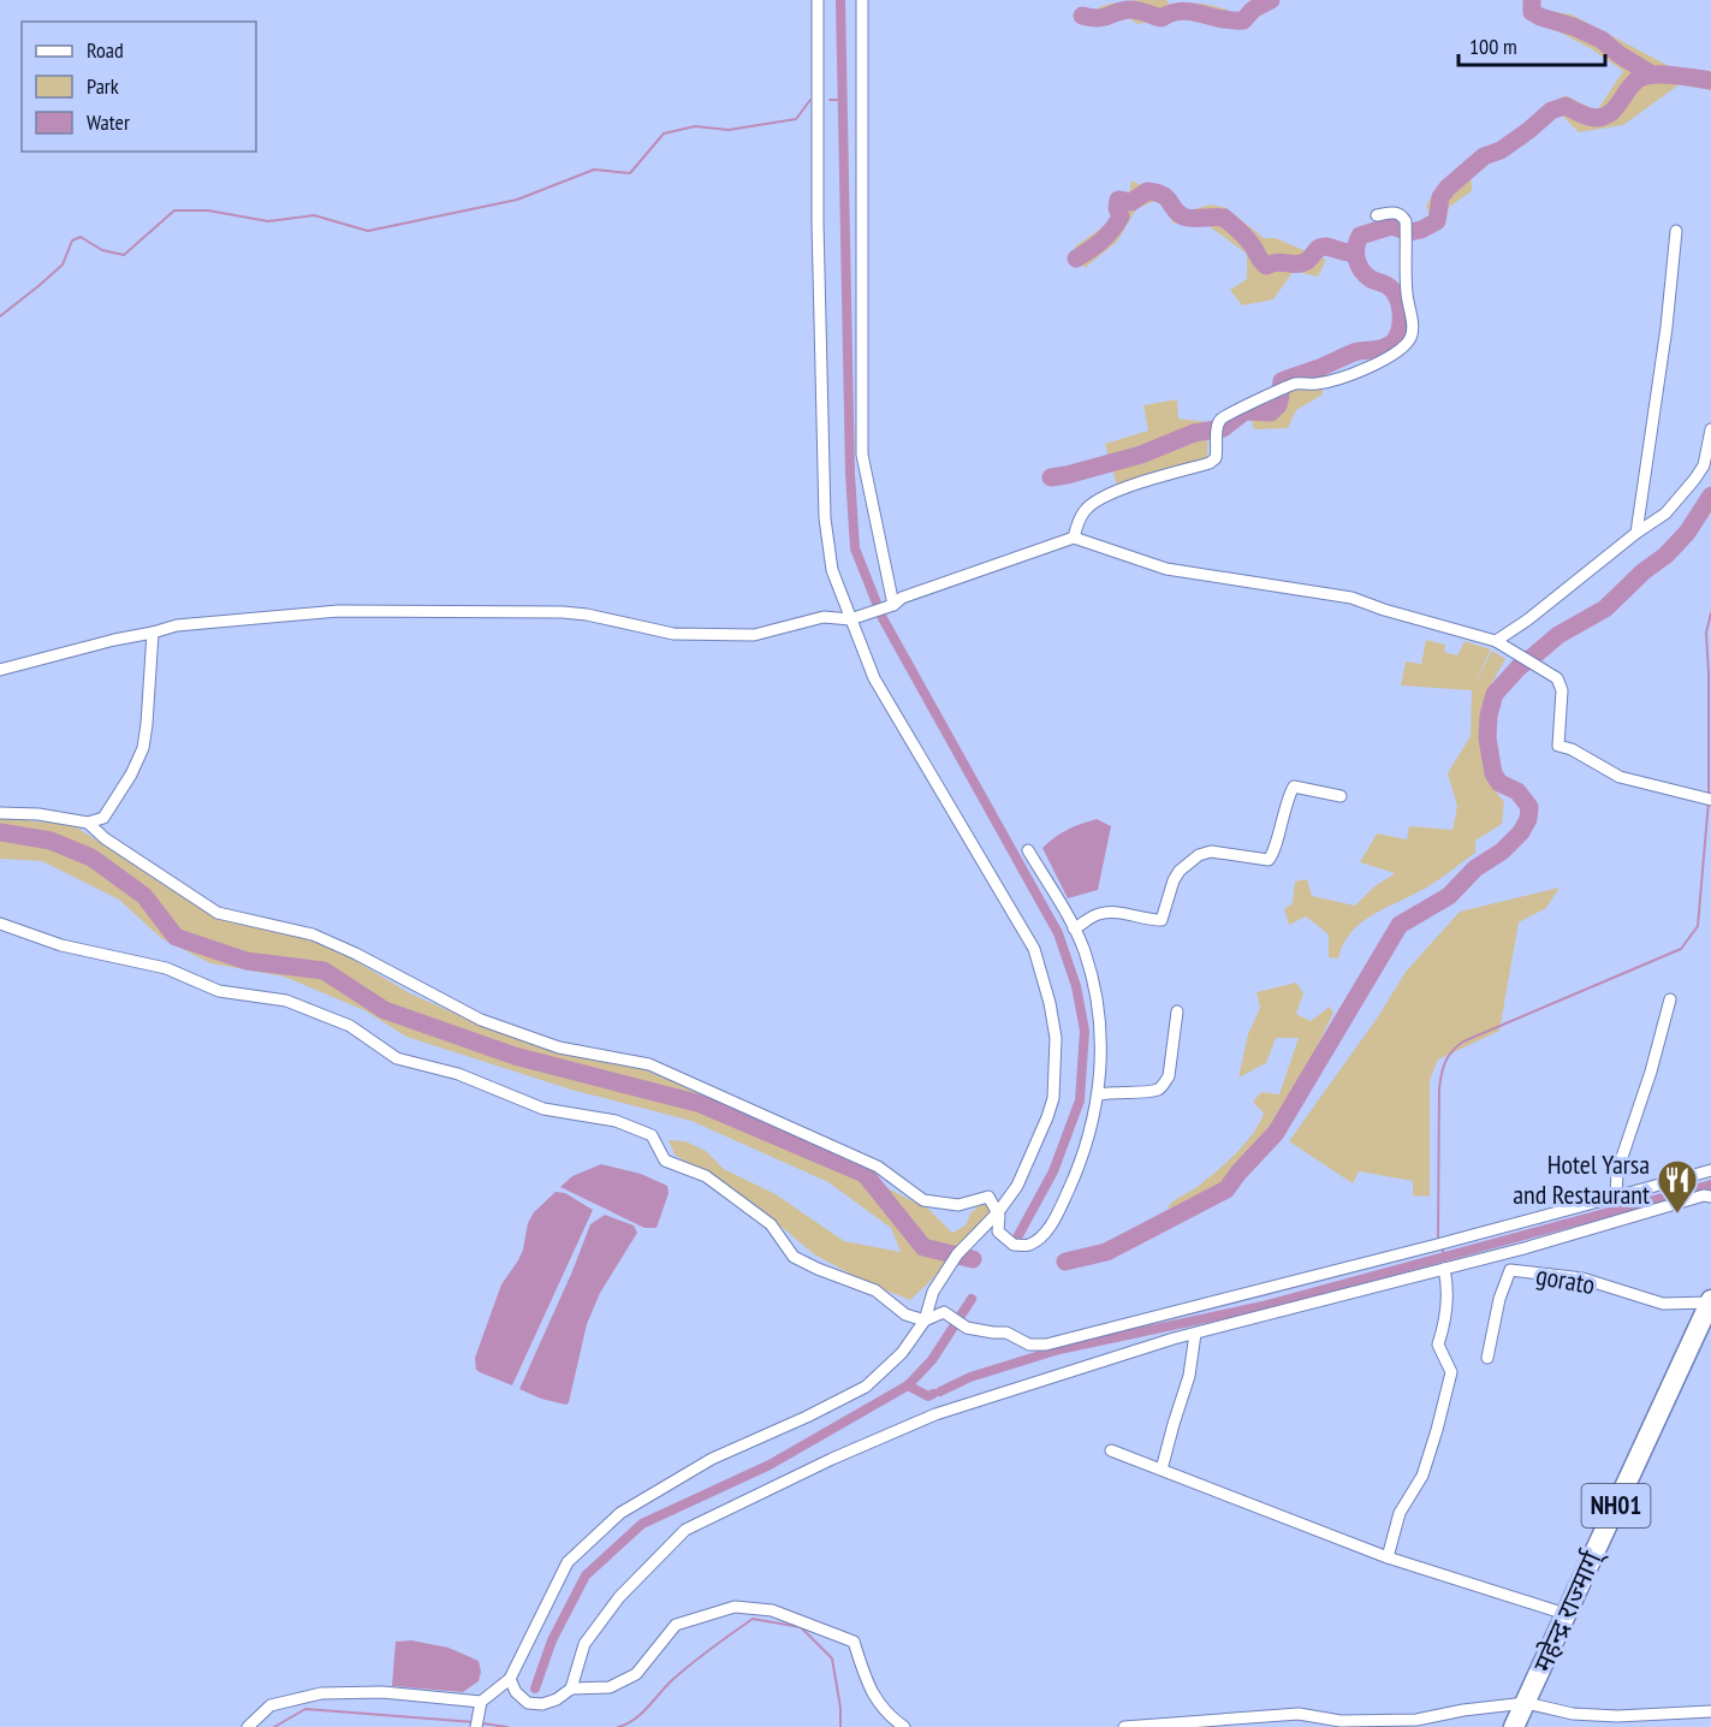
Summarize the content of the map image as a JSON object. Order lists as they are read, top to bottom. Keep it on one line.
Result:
{"streets":{"highway":["NH01","महेन्द्र राज्मार्ग्"],"street":["gorato"]},"crossings":[["gorato","महेन्द्र राज्मार्ग्"]],"places":{"restaurant":["Hotel Yarsa and Restaurant"]},"legend":["Road","Park","Water"],"scale_bar":"100 m"}
